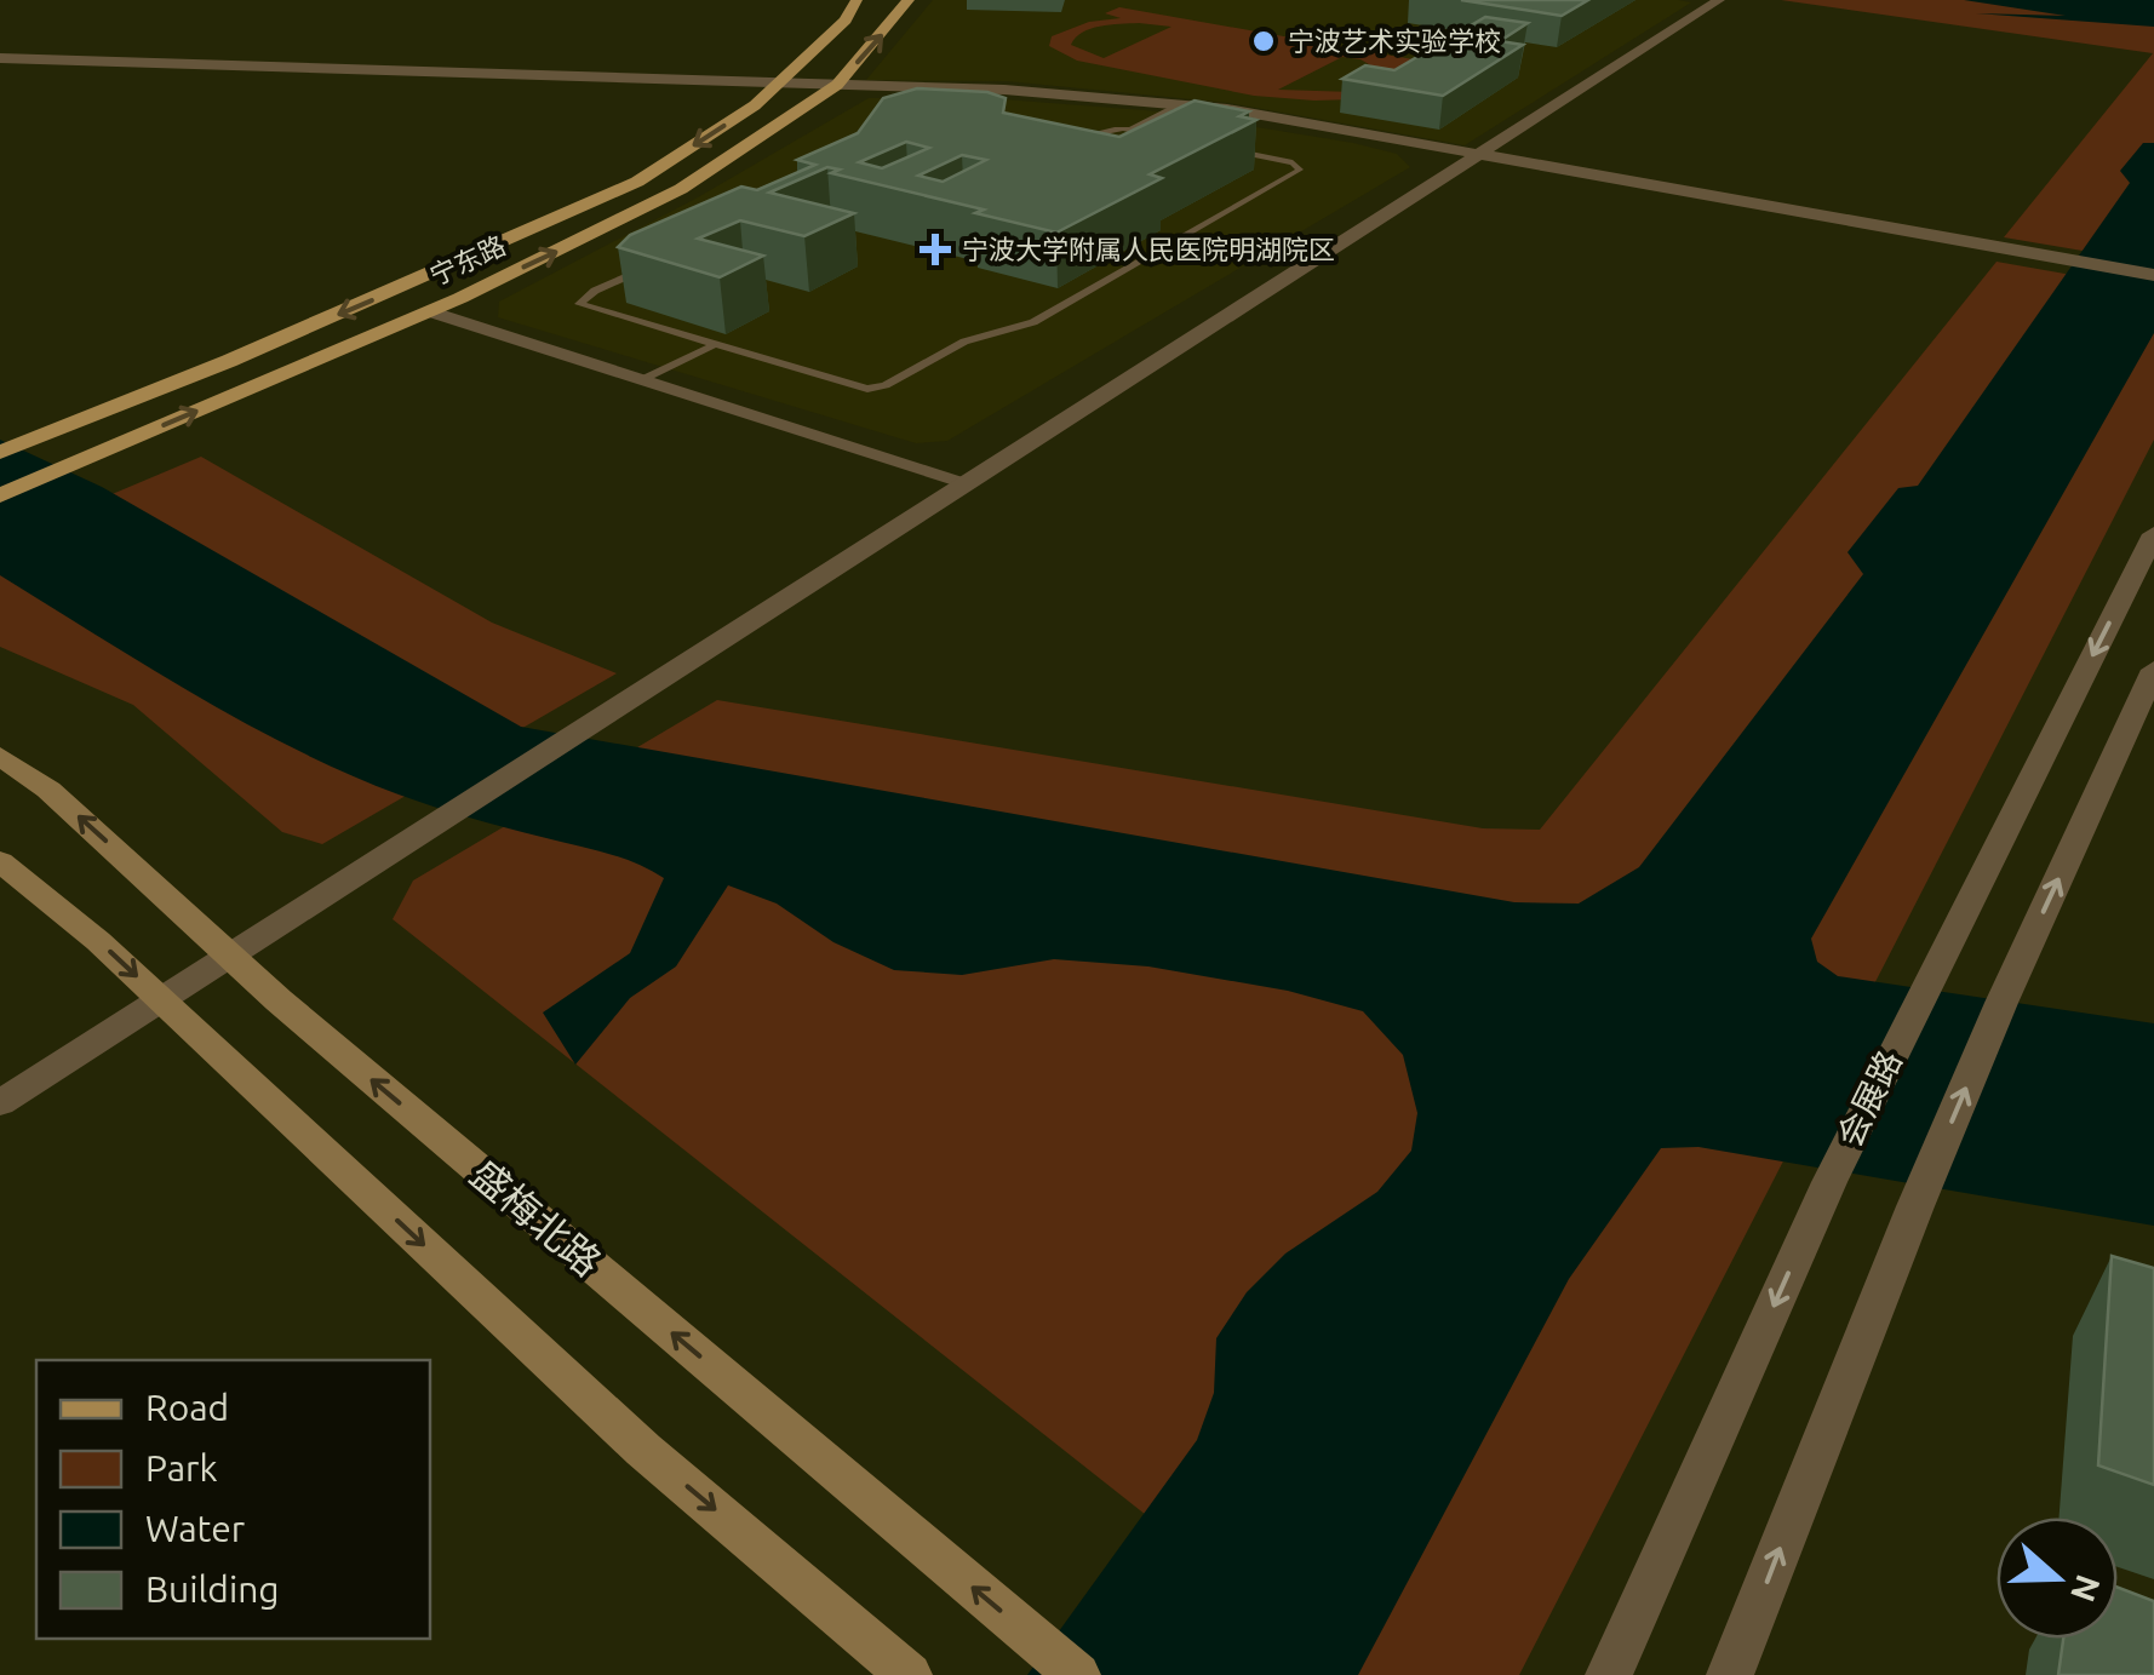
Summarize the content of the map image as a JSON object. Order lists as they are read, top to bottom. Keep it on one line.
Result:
{"streets":{"main road":["宁东路","盛梅北路"],"street":["会展路"]},"places":{"other":["宁波艺术实验学校"],"health":["宁波大学附属人民医院明湖院区"]},"legend":["Road","Park","Water","Building"],"north":"right"}
